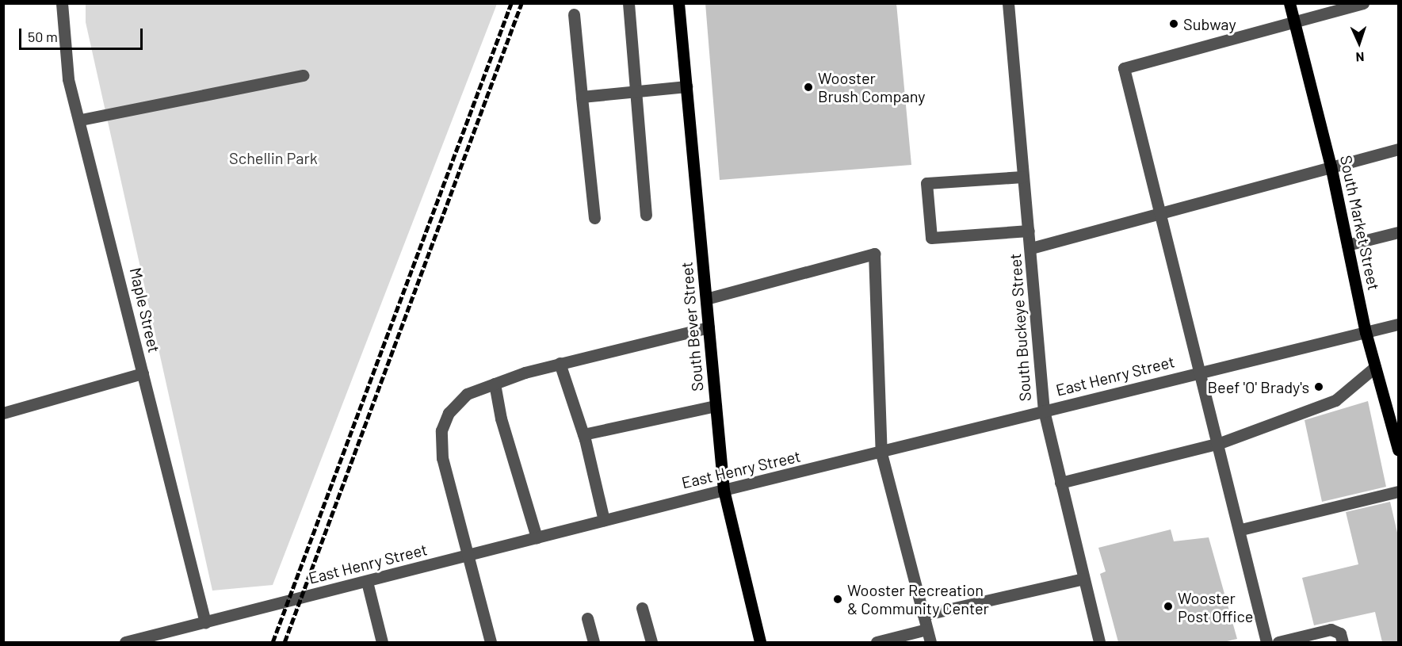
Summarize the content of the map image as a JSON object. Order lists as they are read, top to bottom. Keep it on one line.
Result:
{"streets":{"main road":["South Market Street","South Bever Street"],"street":["Maple Street","South Buckeye Street","East Henry Street"]},"crossings":[["South Market Street","East Henry Street"],["Maple Street","East Henry Street"],["South Bever Street","East Henry Street"],["South Buckeye Street","East Henry Street"]],"parks":["Schellin Park"],"places":["Subway","Wooster Brush Company","Beef 'O' Brady's","Wooster Recreation & Community Center","Wooster Post Office"],"scale_bar":"50 m","north":"bottom"}
